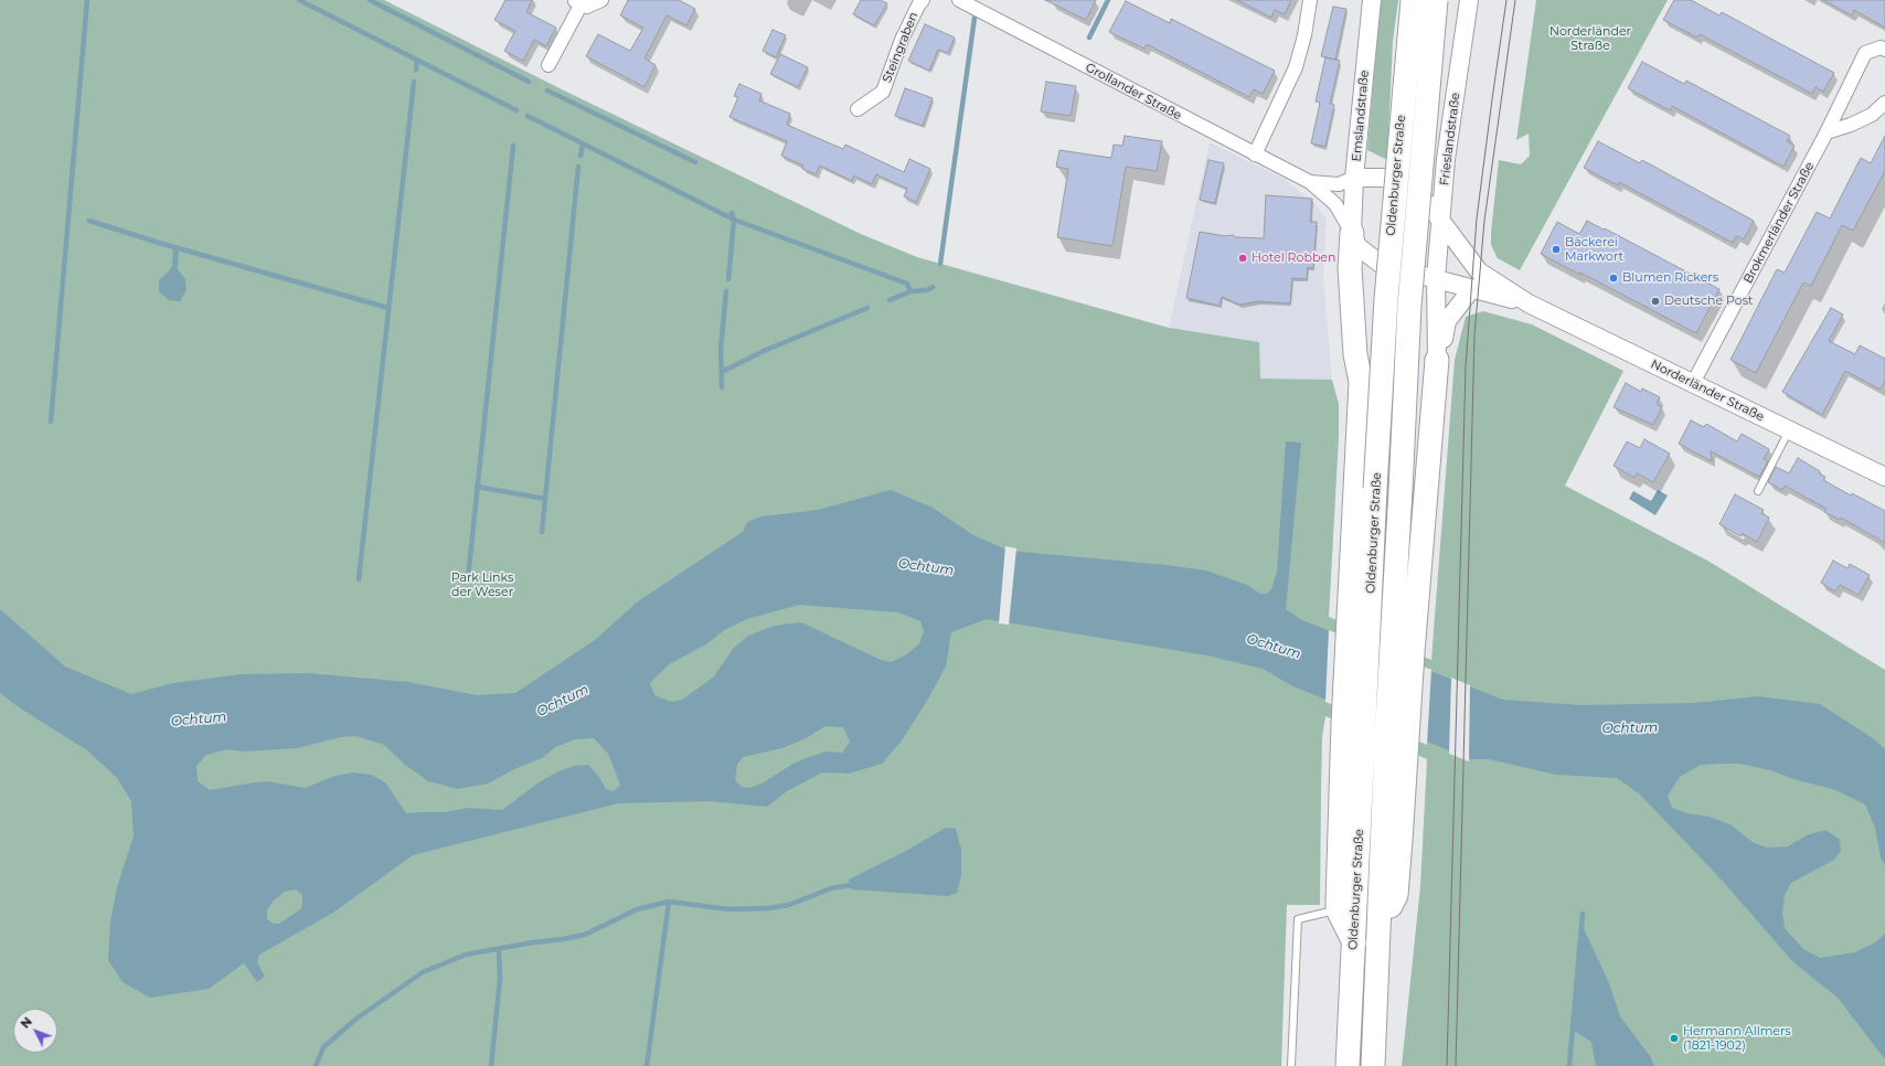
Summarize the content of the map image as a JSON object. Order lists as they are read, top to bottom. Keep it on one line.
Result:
{"streets":{"highway":["Oldenburger Straße"],"street":["Steingraben","Grollander Straße","Emslandstraße","Frieslandstraße","Brokmerländer Straße","Norderländer Straße"]},"crossings":[["Grollander Straße","Emslandstraße"],["Grollander Straße","Frieslandstraße"],["Grollander Straße","Norderländer Straße"],["Frieslandstraße","Norderländer Straße"],["Brokmerländer Straße","Norderländer Straße"]],"water":["Ochtum"],"parks":["Norderländer Straße","Park Links der Weser"],"places":["Bäckerei Markwort","Hotel Robben","Blumen Rickers","Deutsche Post","Hermann Allmers (1821-1902)"],"north":"top left"}
